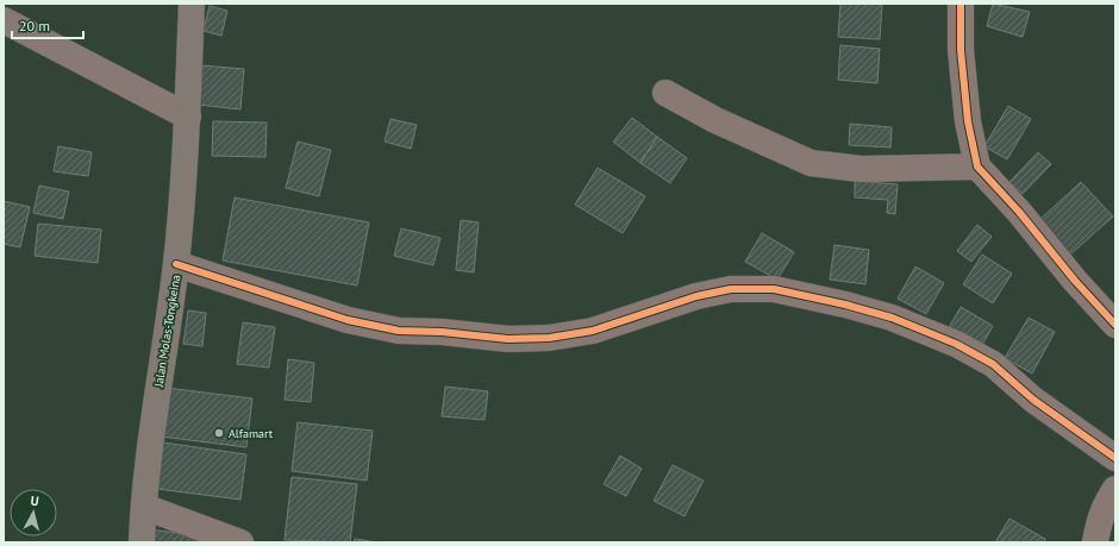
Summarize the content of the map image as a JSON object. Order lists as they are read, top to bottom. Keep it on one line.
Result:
{"streets":{"main road":["Jalan Molas-Tongkeina"]},"places":["Alfamart"],"scale_bar":"20 m","north":"top"}
